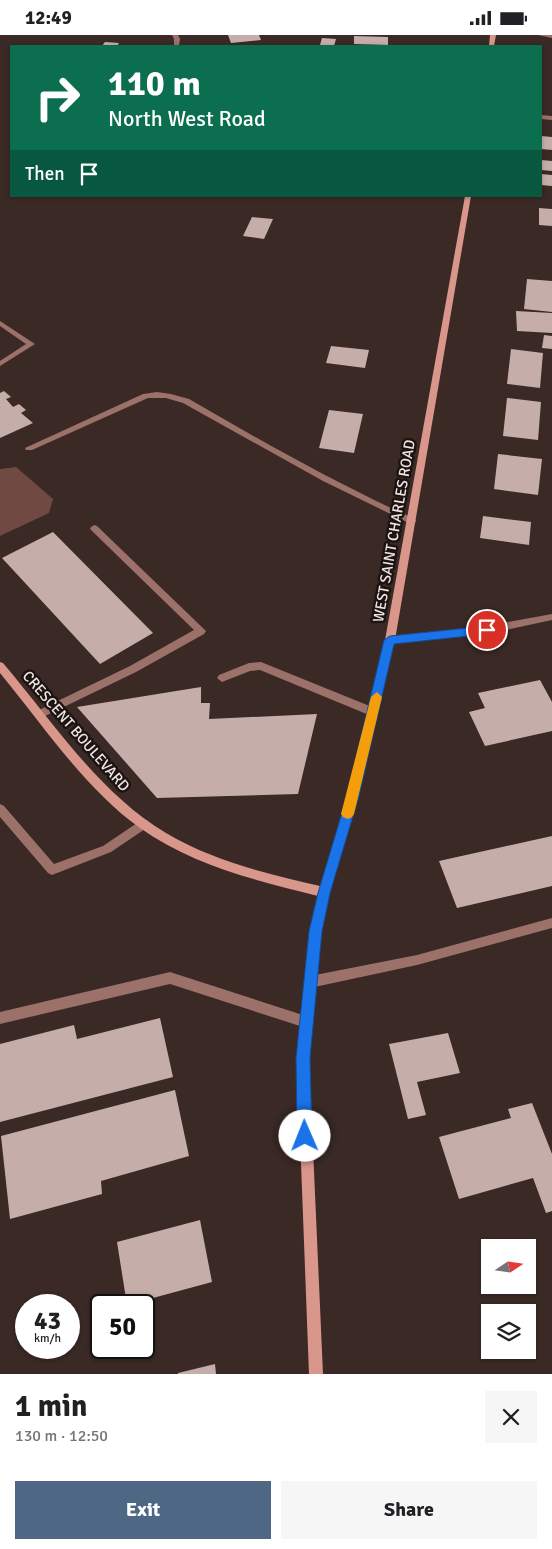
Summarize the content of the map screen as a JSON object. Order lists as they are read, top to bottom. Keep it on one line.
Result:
{"streets":{"main road":["WEST SAINT CHARLES ROAD","CRESCENT BOULEVARD"]},"crossings":[["WEST SAINT CHARLES ROAD","CRESCENT BOULEVARD"]],"north":"right","page":{"status":"12:49","turn":["110 m","North West Road"],"then":"Then","speed":"43 km/h","limit":"50","heading":["1 min","130 m · 12:50"],"buttons":["Exit","Share"]}}
